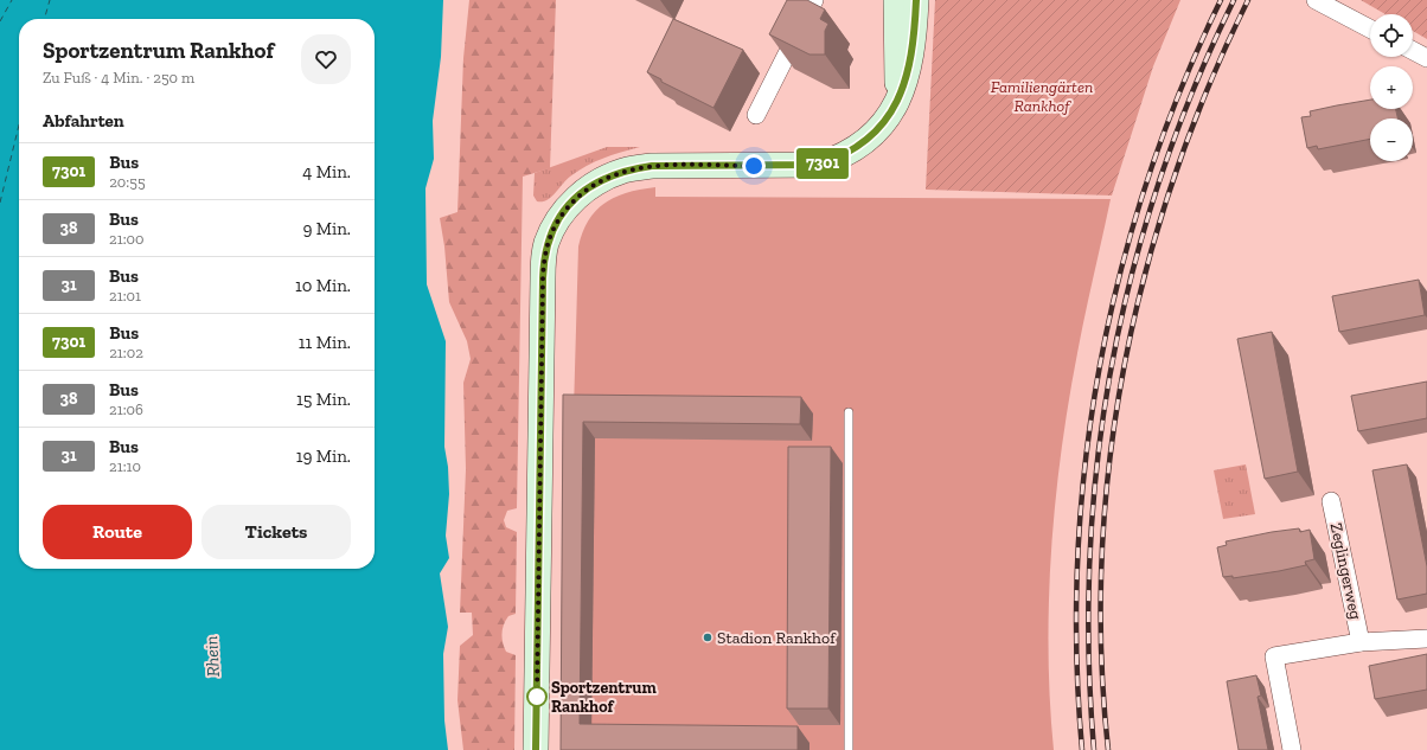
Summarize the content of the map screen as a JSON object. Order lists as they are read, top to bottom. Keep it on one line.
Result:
{"streets":{"street":["Zeglingerweg"]},"water":["Rhein"],"parks":["Familiengärten Rankhof"],"places":["Stadion Rankhof","Sportzentrum Rankhof"],"lines":["bus line 7301"],"page":{"on_map":"7301","map_buttons":["+","−"],"heading":[["Sportzentrum Rankhof","Zu Fuß · 4 Min. · 250 m"],"Abfahrten"],"list":[{"mark":"7301","name":"Bus","note":"20:55","value":"4 Min."},{"mark":"38","name":"Bus","note":"21:00","value":"9 Min."},{"mark":"31","name":"Bus","note":"21:01","value":"10 Min."},{"mark":"7301","name":"Bus","note":"21:02","value":"11 Min."},{"mark":"38","name":"Bus","note":"21:06","value":"15 Min."},{"mark":"31","name":"Bus","note":"21:10","value":"19 Min."}],"buttons":["Route","Tickets"]}}
